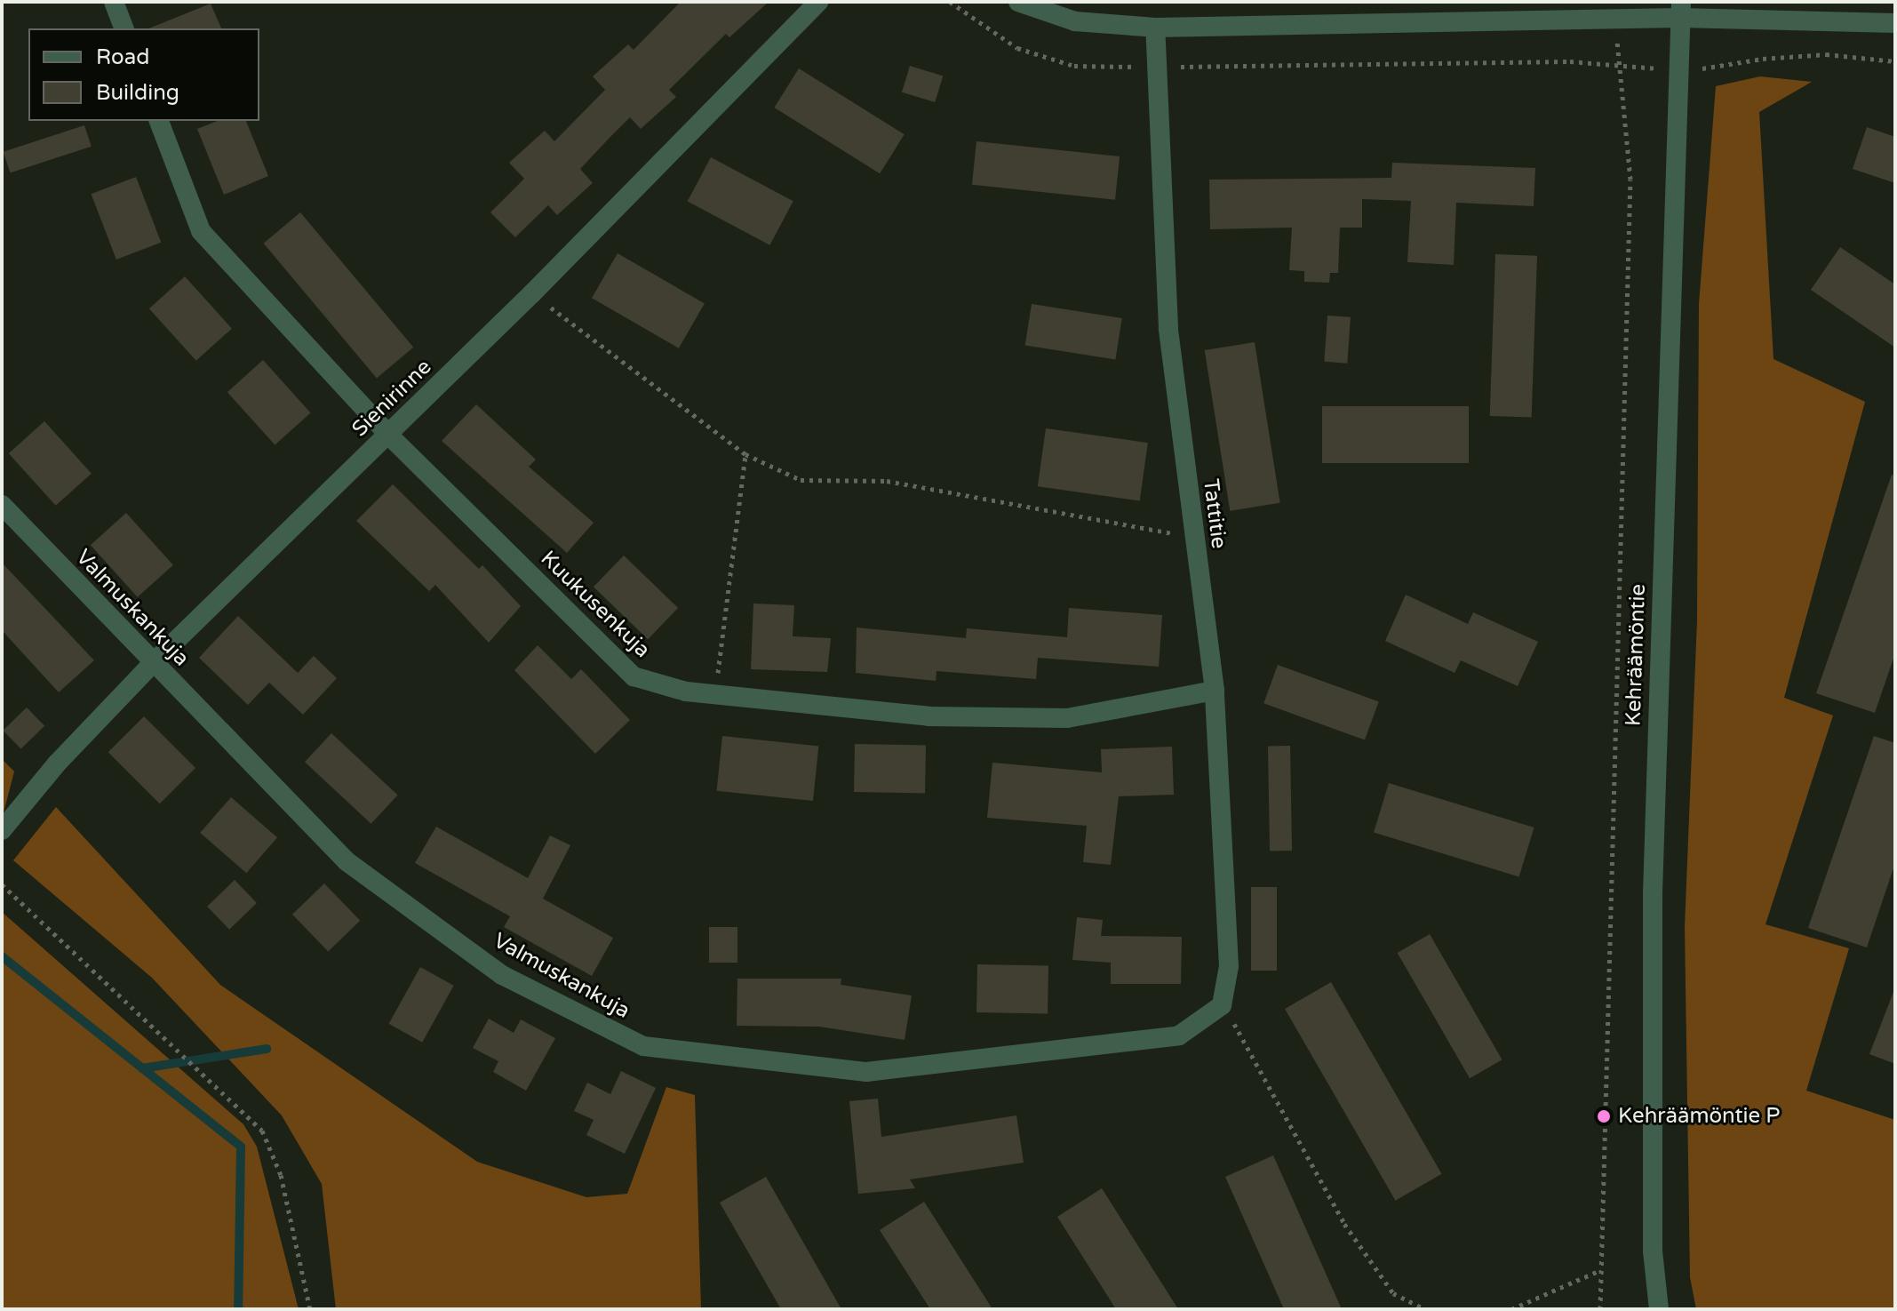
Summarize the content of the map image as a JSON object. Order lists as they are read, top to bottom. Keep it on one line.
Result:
{"streets":{"street":["Sienirinne","Tattitie","Kuukusenkuja","Valmuskankuja","Kehräämöntie"]},"crossings":[["Sienirinne","Kuukusenkuja"],["Sienirinne","Valmuskankuja"],["Tattitie","Kuukusenkuja"],["Tattitie","Valmuskankuja"]],"places":["Kehräämöntie P"],"legend":["Road","Building"]}
